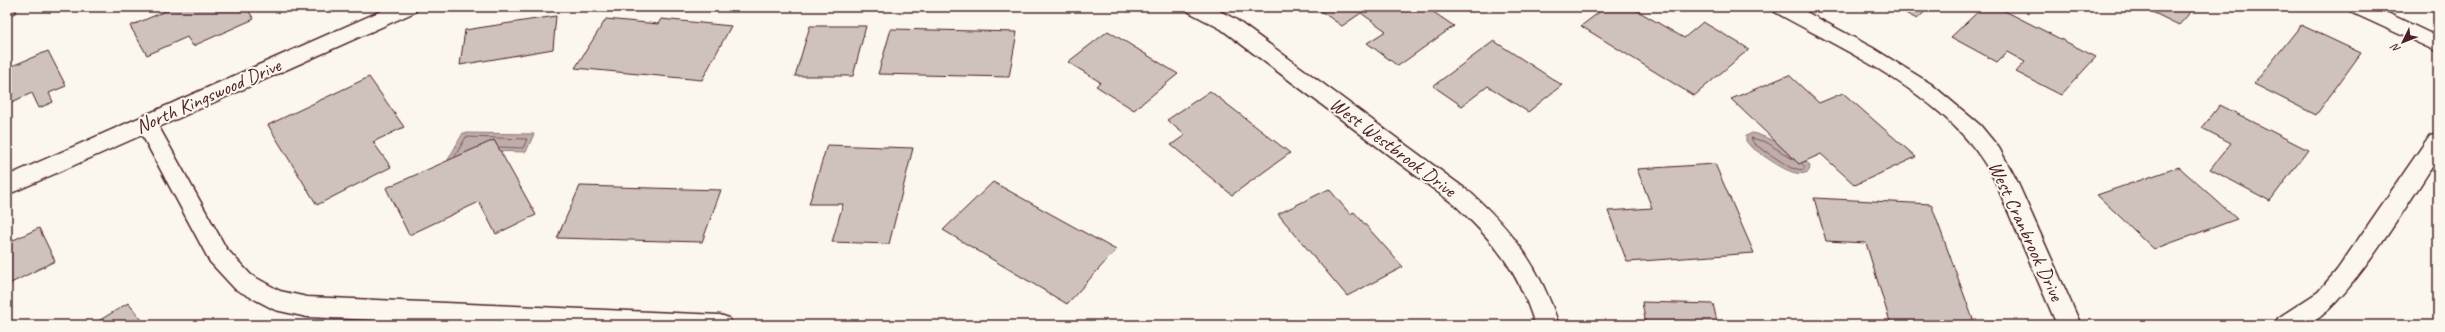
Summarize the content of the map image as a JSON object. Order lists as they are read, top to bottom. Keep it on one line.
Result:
{"streets":{"street":["North Kingswood Drive","West Westbrook Drive","West Cranbrook Drive"]},"north":"bottom left"}
